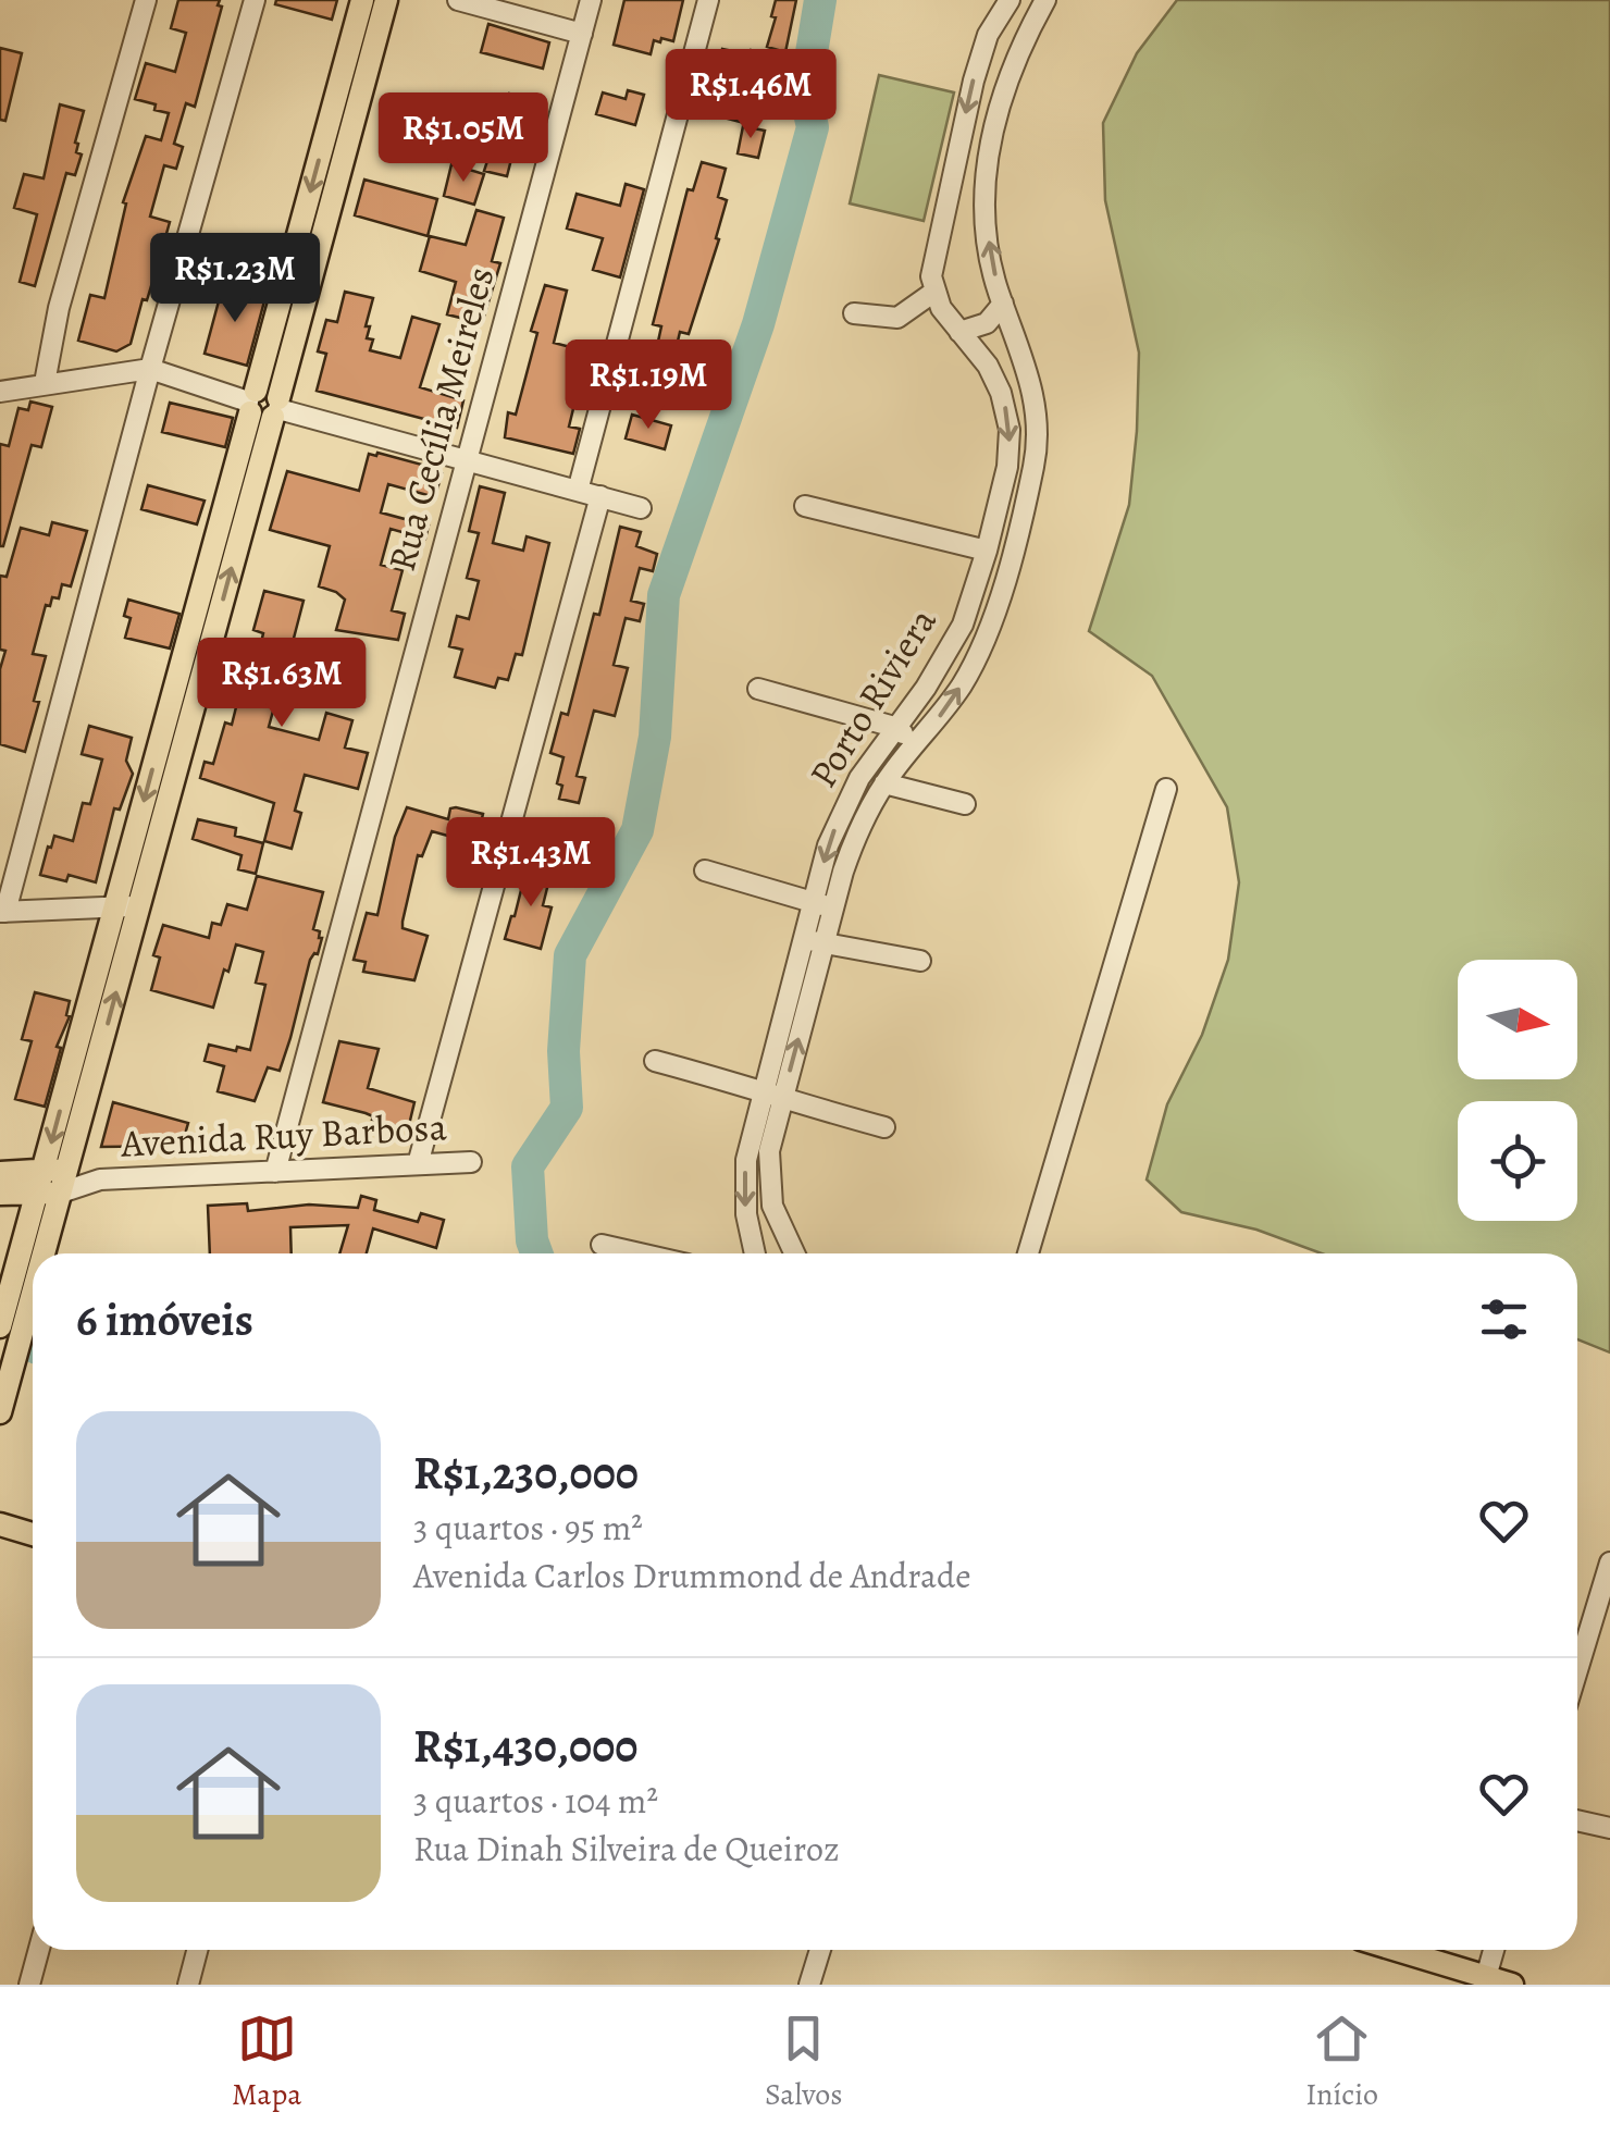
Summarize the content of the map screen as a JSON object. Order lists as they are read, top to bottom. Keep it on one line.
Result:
{"streets":{"main road":["Avenida Ruy Barbosa"],"street":["Rua Cecília Meireles","Porto Riviera"]},"crossings":[["Rua Cecília Meireles","Avenida Ruy Barbosa"]],"north":"right","page":{"price":["R$1.46M","R$1.05M","R$1.23M","R$1.19M","R$1.63M","R$1.43M"],"heading":"6 imóveis","list":[{"name":"R$1,230,000","note":"3 quartos · 95 m² · Avenida Carlos Drummond de Andrade"},{"name":"R$1,430,000","note":"3 quartos · 104 m² · Rua Dinah Silveira de Queiroz"}],"tabs":["Mapa","Salvos","Início"]}}
